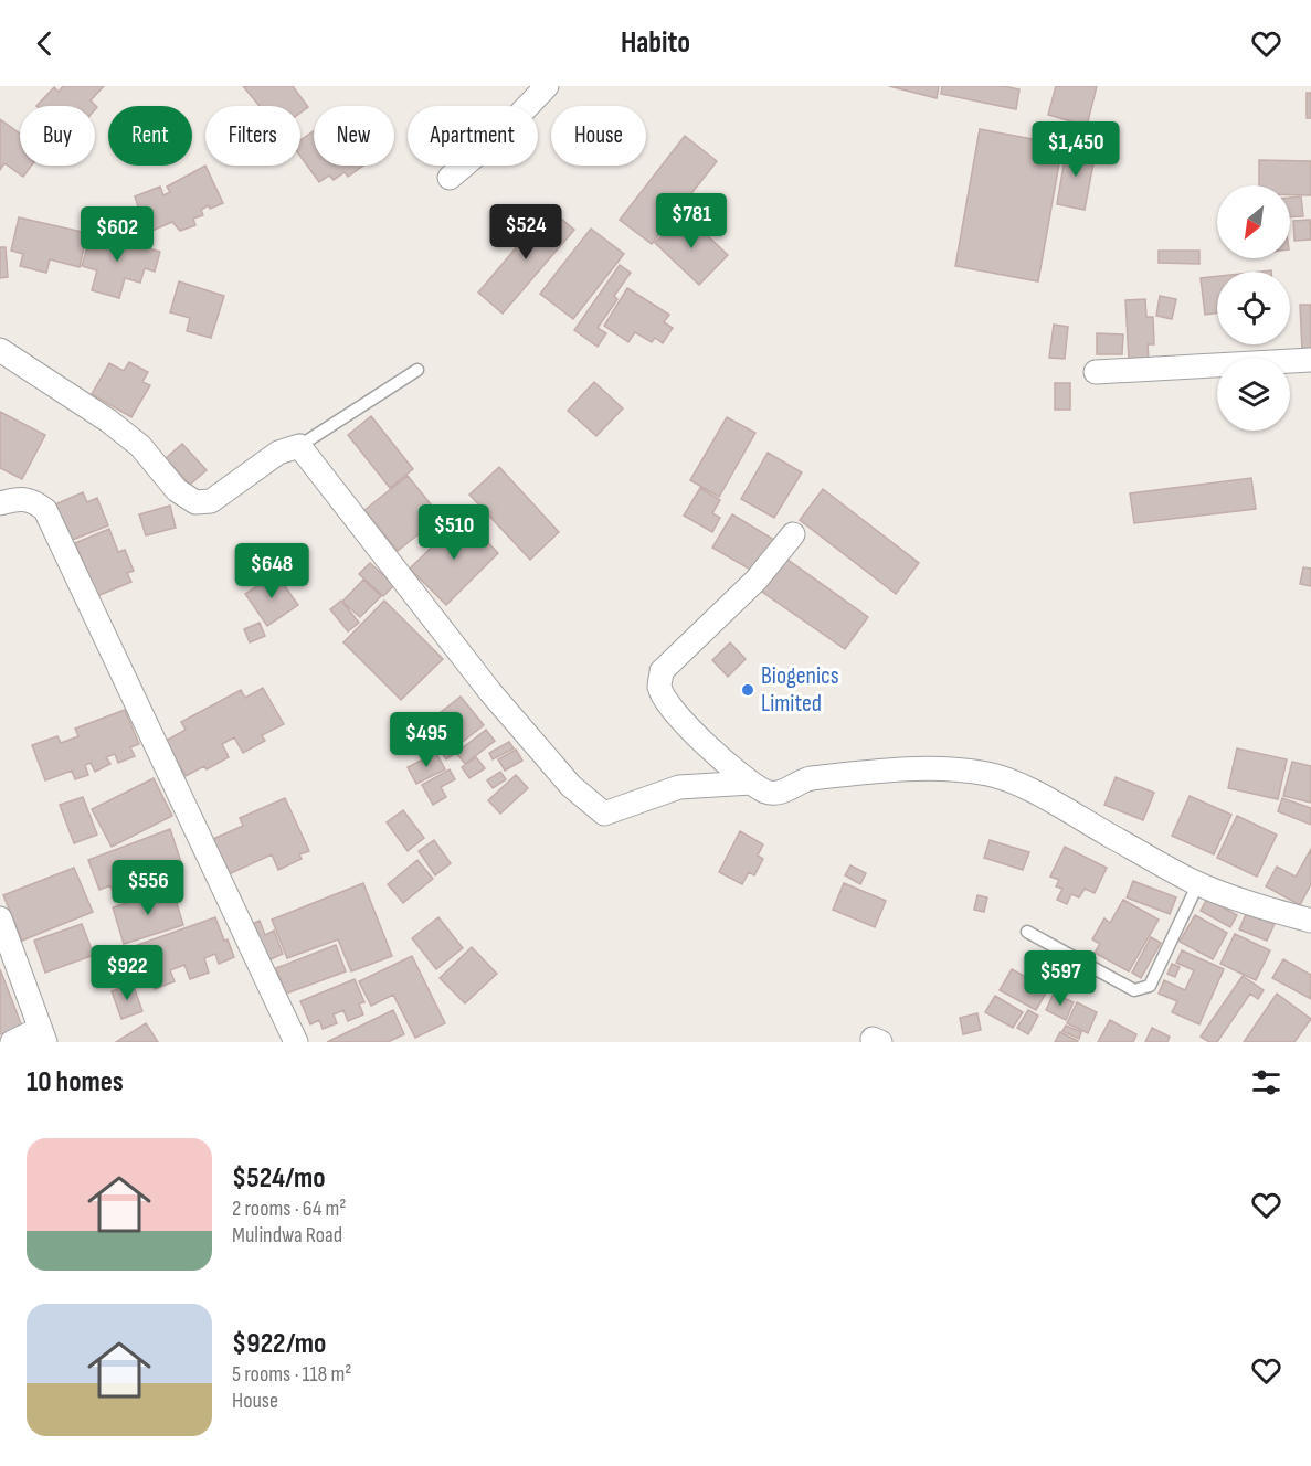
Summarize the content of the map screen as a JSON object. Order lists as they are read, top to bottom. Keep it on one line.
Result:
{"places":["Biogenics Limited"],"north":"bottom left","page":{"header":"Habito","chip":["Buy","Rent","Filters","New","Apartment","House"],"price":["$1,450","$781","$524","$602","$510","$648","$495","$556","$922","$597"],"heading":"10 homes","list":[{"name":"$524/mo","note":"2 rooms · 64 m² · Mulindwa Road"},{"name":"$922/mo","note":"5 rooms · 118 m² · House"}]}}
